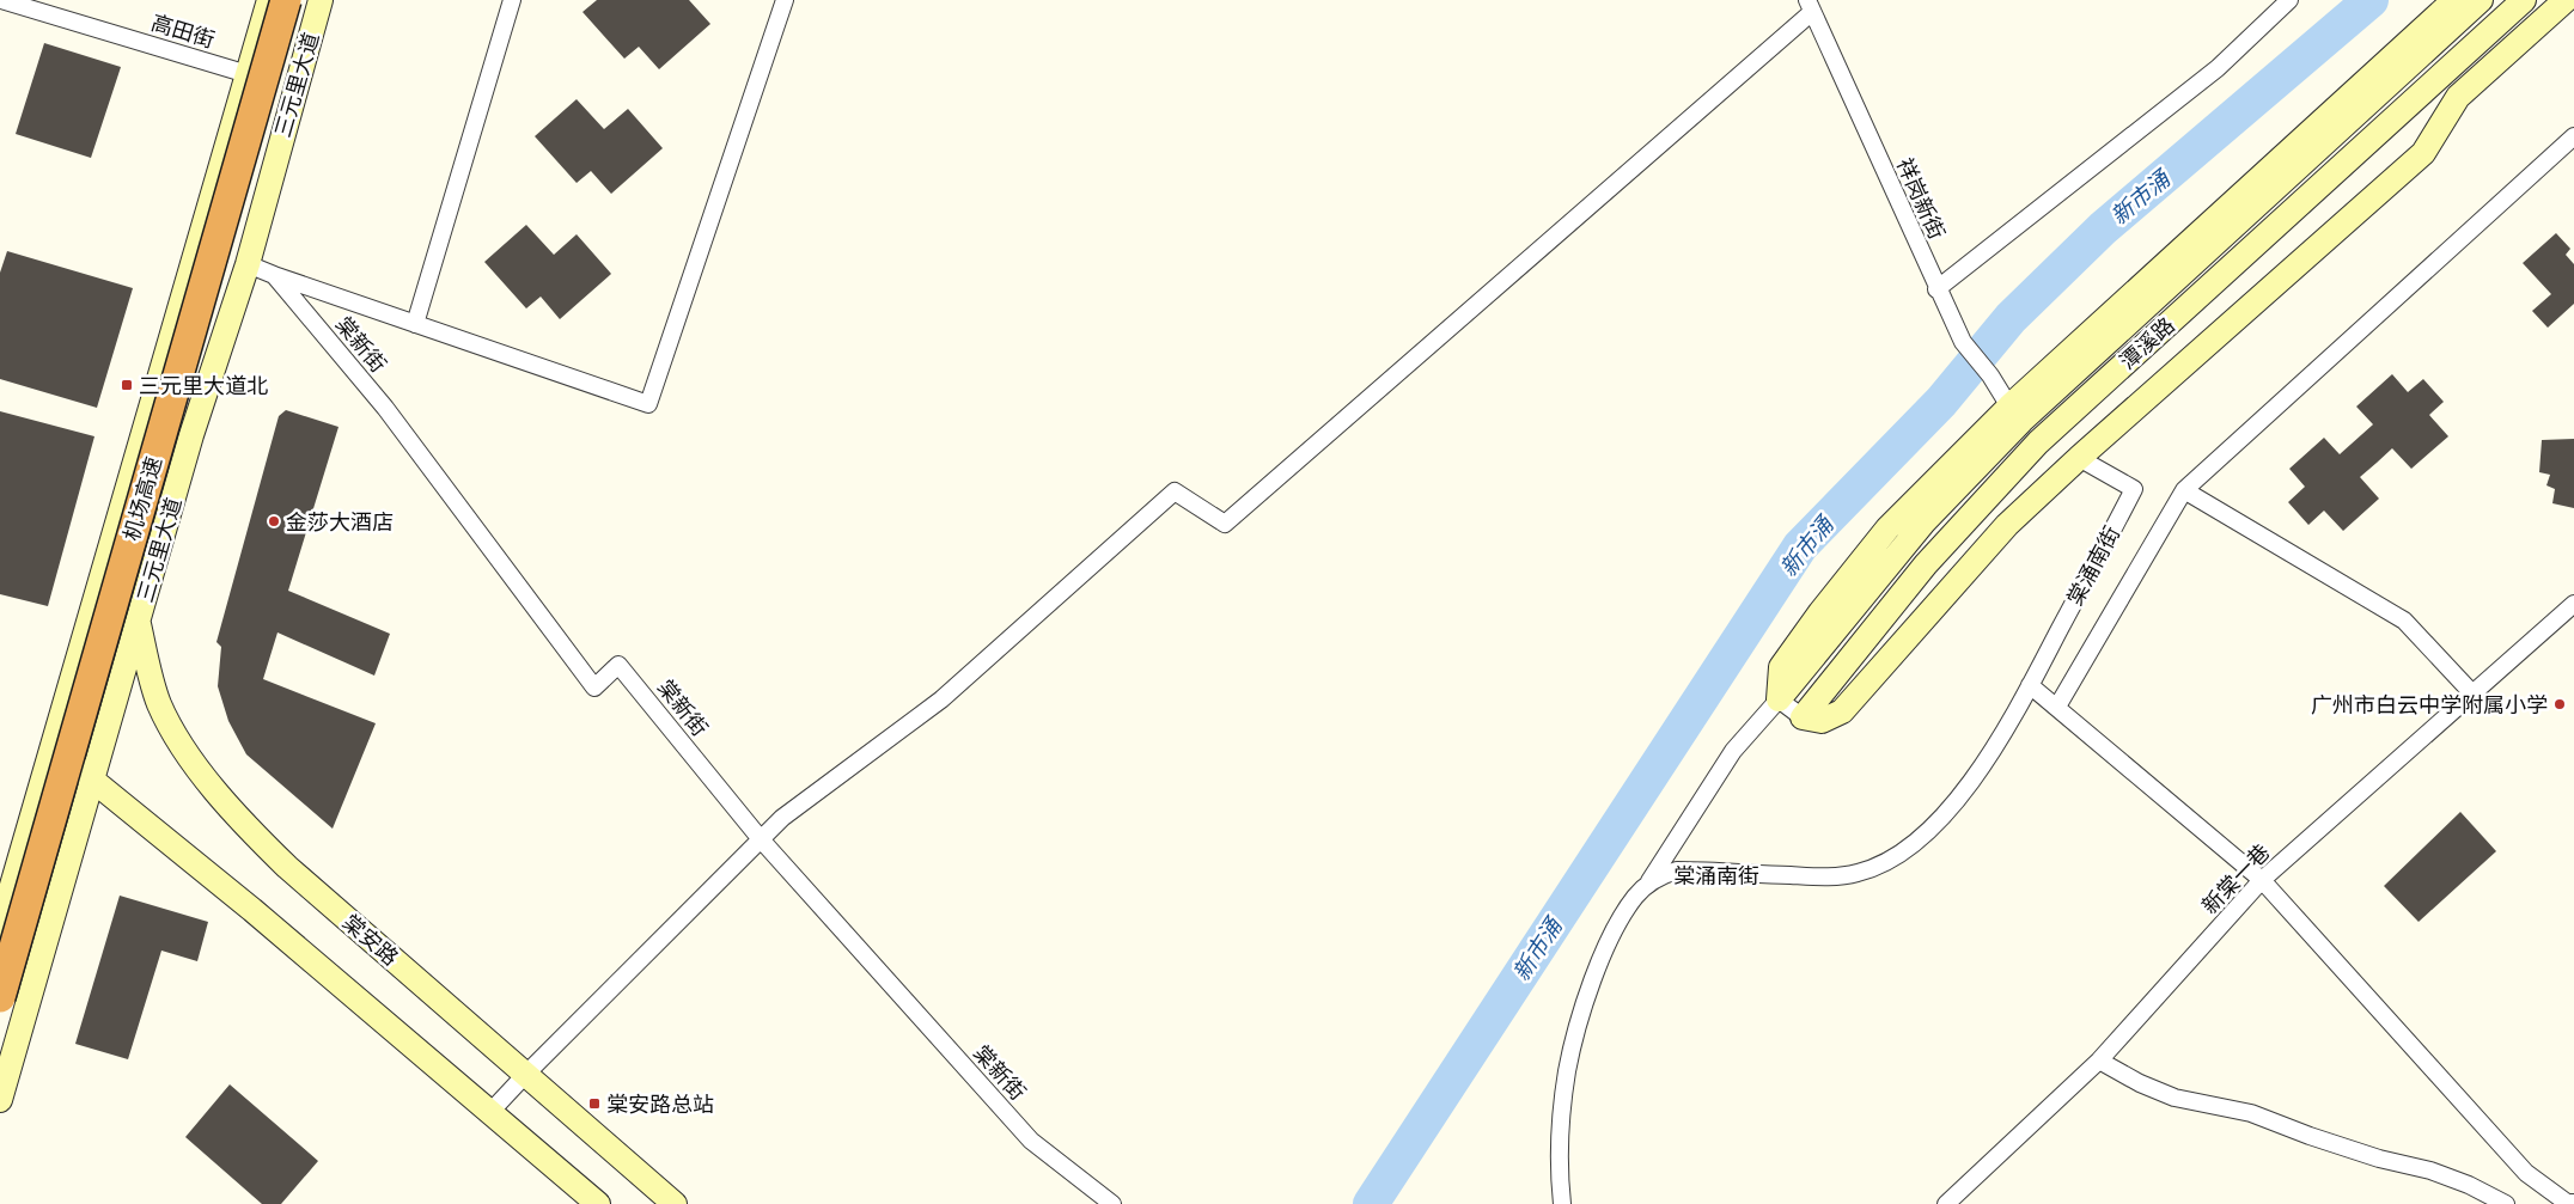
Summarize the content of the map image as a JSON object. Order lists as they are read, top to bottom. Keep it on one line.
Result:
{"streets":{"highway":["机场高速"],"main road":["三元里大道","潭溪路","棠安路"],"street":["高田街","祥岗新街","棠新街","棠涌南街","新棠一巷"]},"crossings":[["三元里大道","棠新街"],["三元里大道","棠安路"]],"water":["新市涌"],"places":{"transit":["三元里大道北","棠安路总站"],"other":["金莎大酒店","广州市白云中学附属小学"]}}
